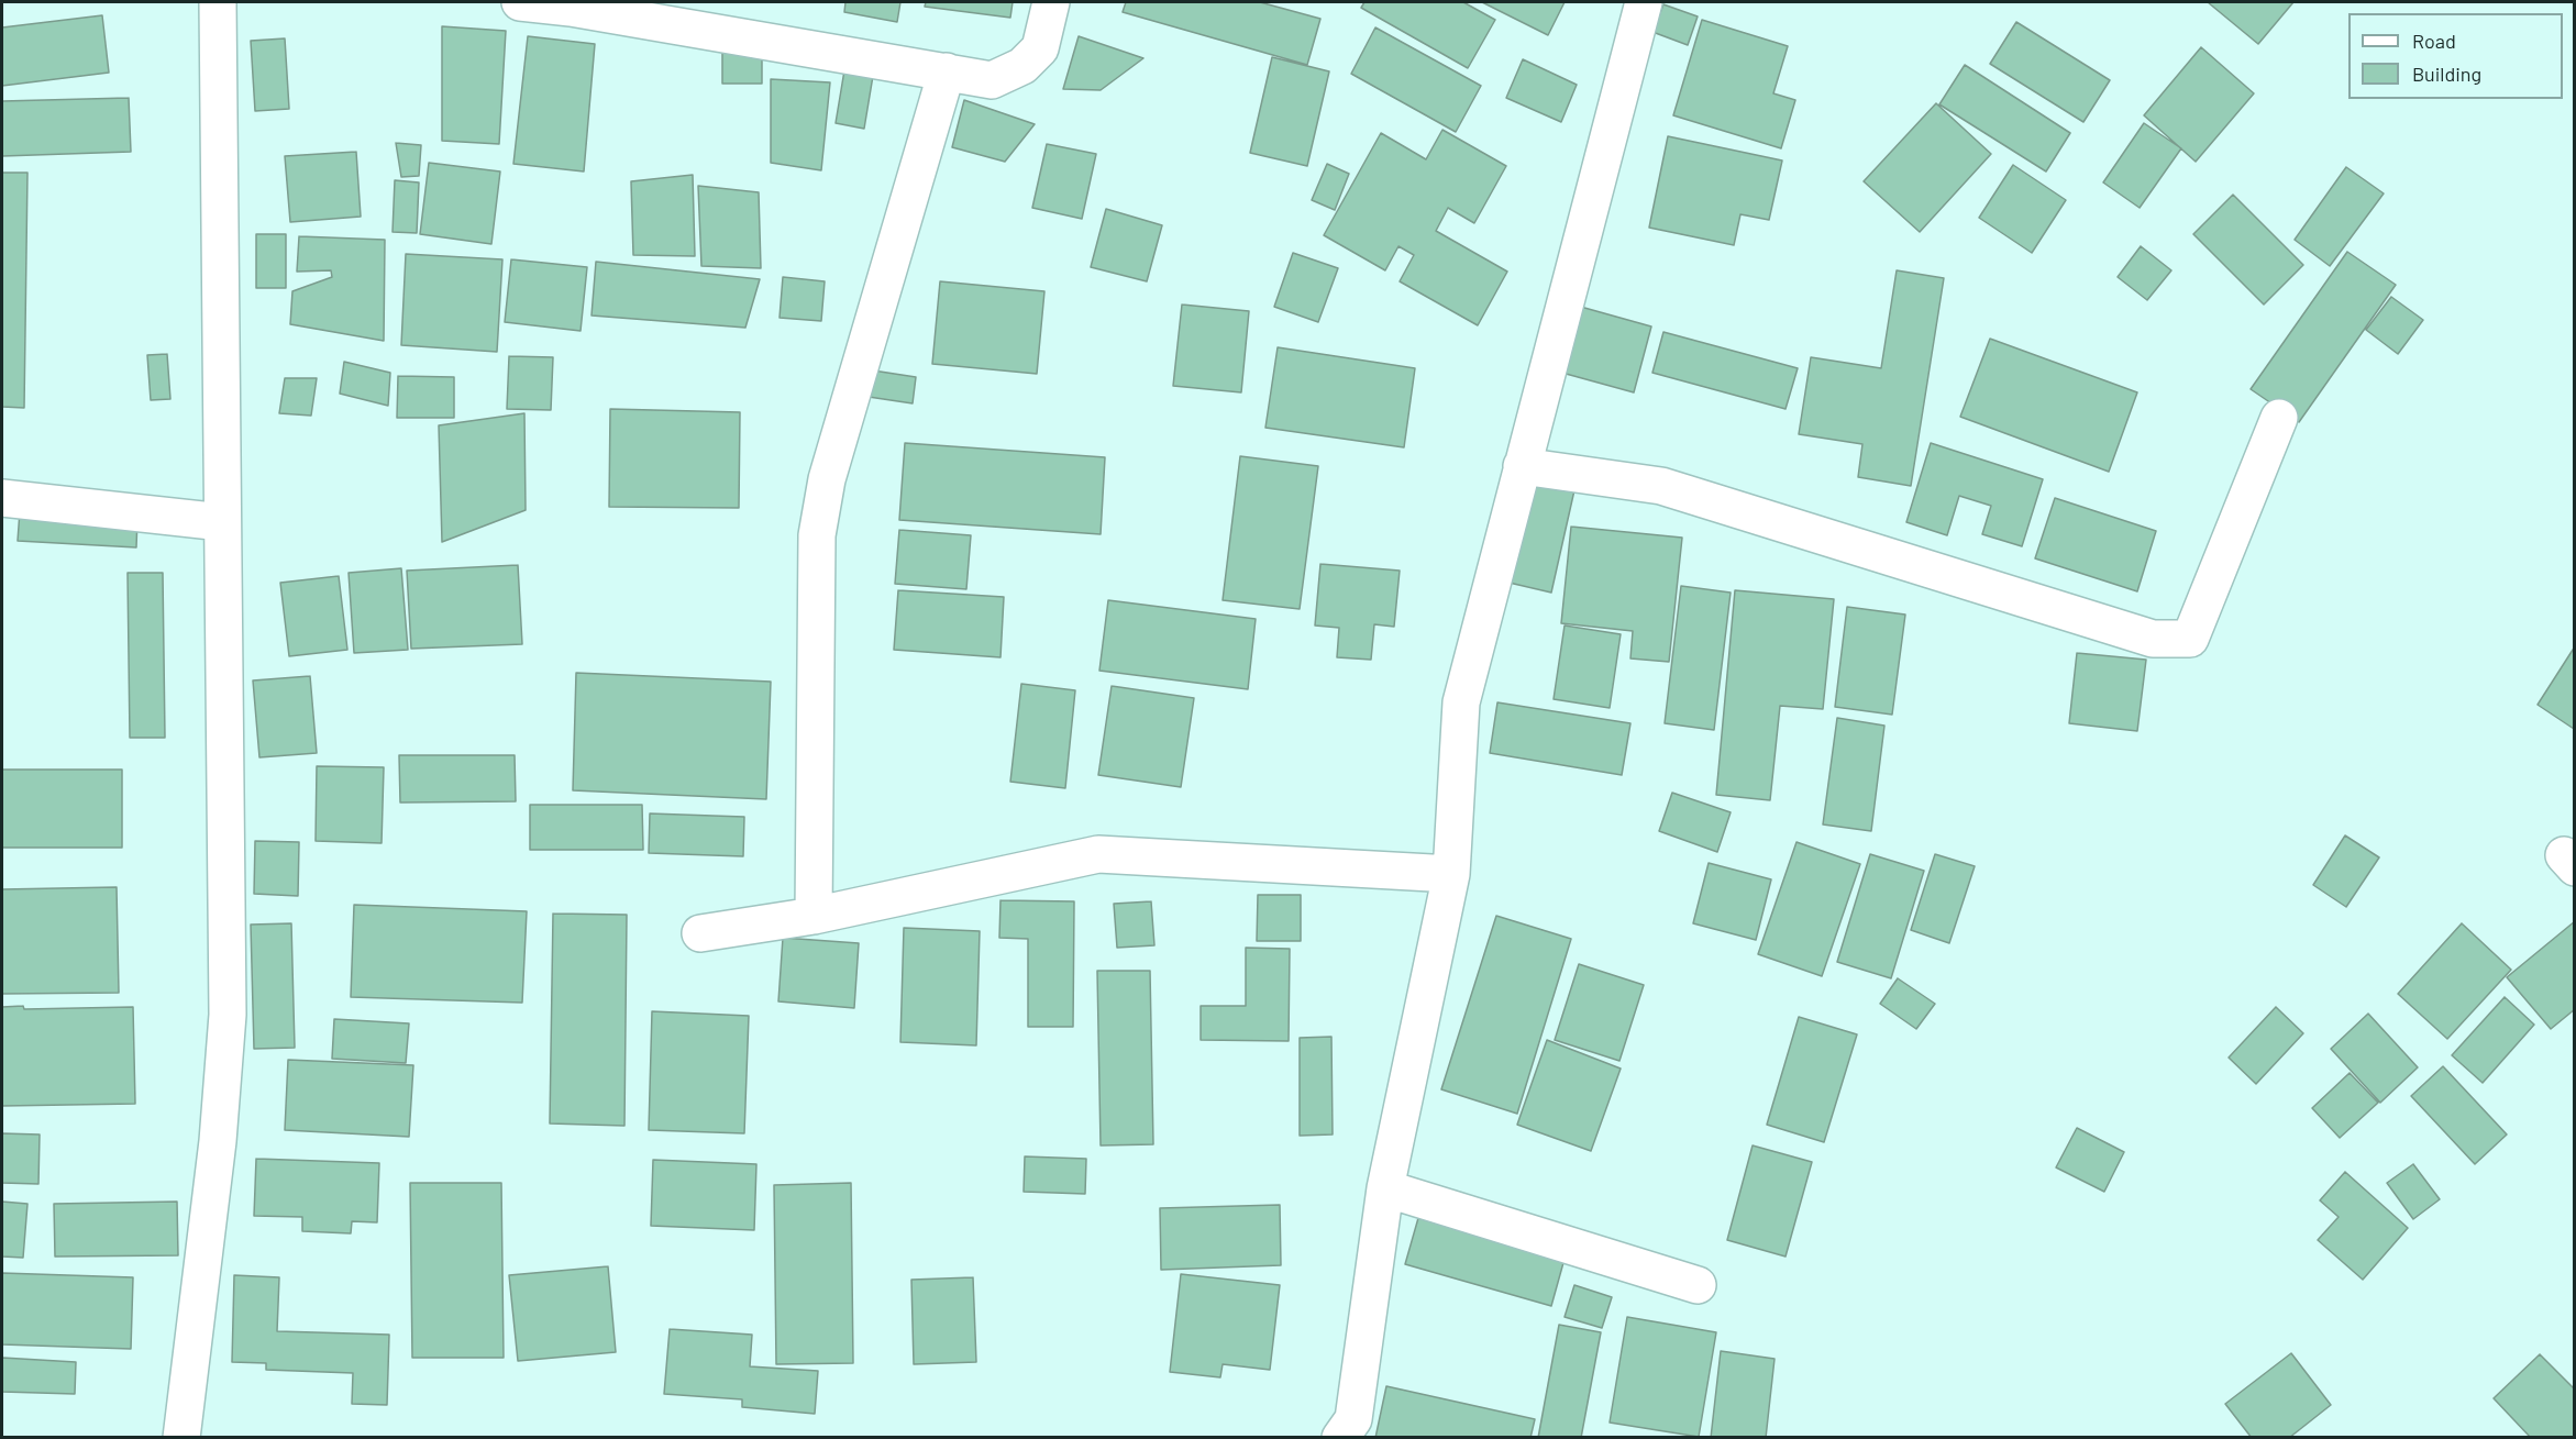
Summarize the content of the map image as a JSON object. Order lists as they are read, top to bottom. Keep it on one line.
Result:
{"legend":["Road","Building"]}
